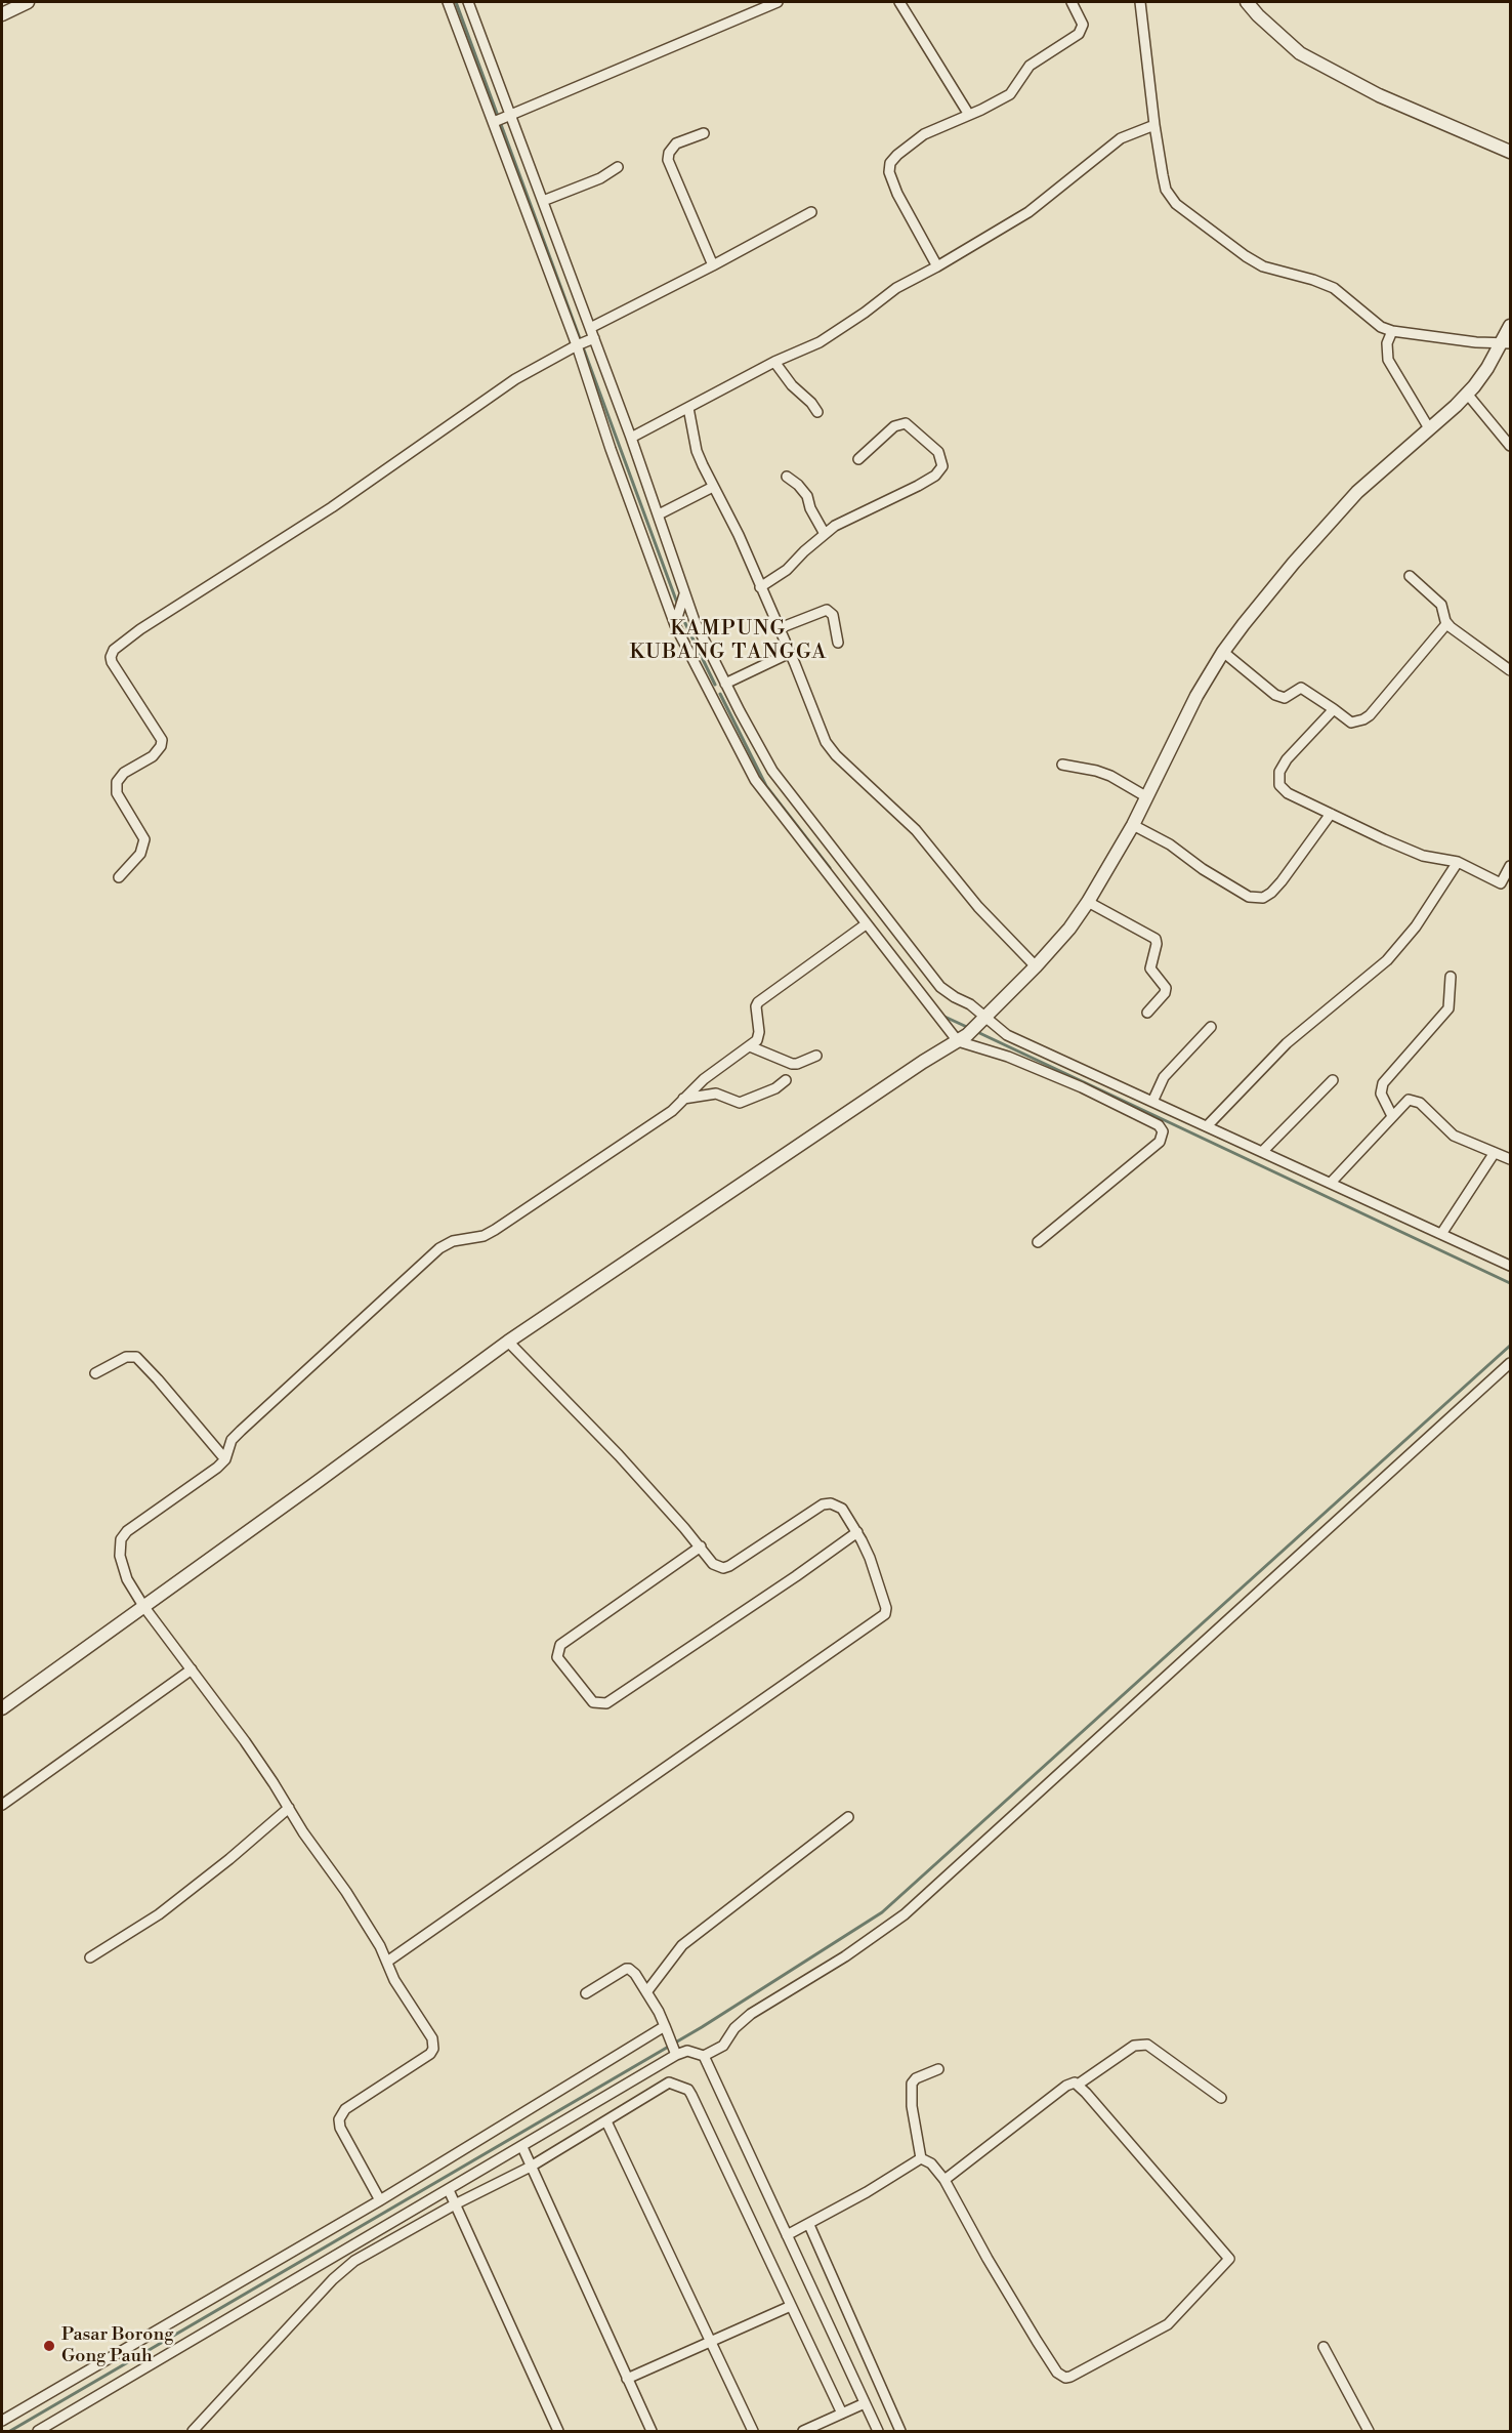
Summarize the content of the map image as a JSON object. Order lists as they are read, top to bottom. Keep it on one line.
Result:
{"districts":["KAMPUNG KUBANG TANGGA"],"places":["Pasar Borong Gong Pauh"]}
